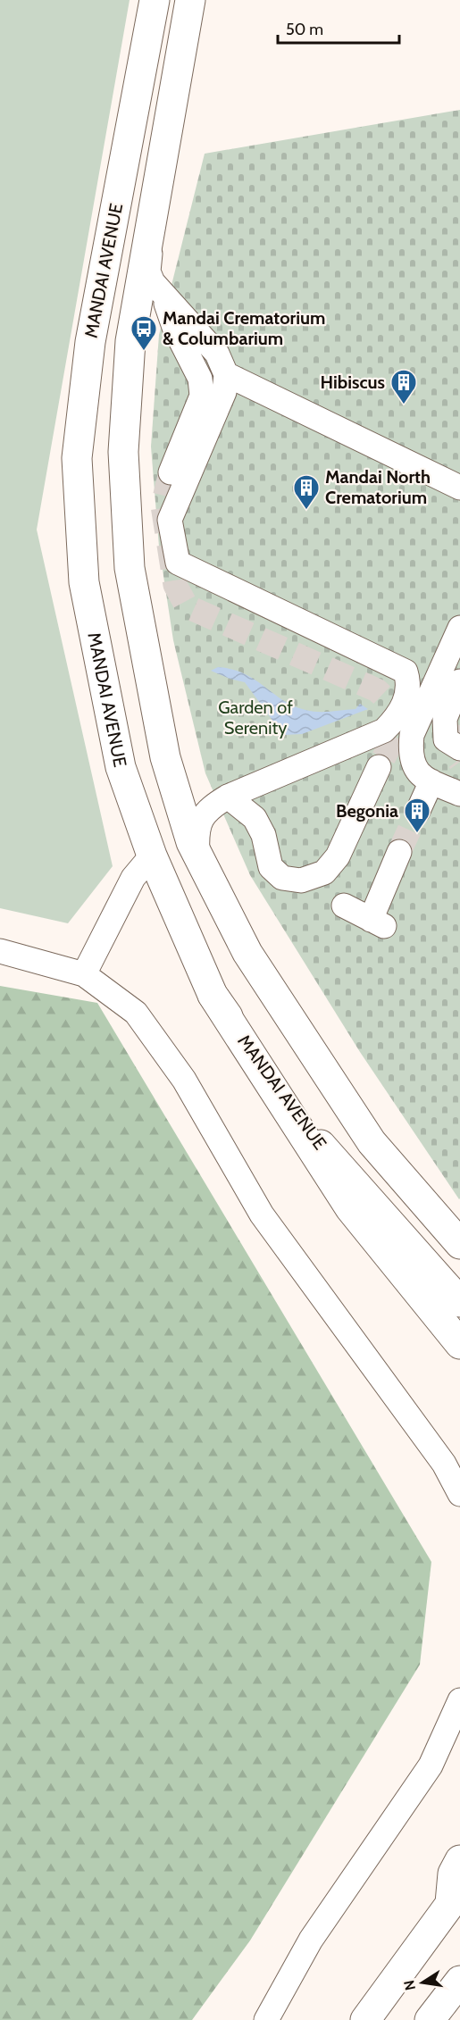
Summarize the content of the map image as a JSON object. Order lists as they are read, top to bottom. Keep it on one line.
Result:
{"streets":{"main road":["MANDAI AVENUE"]},"parks":["Garden of Serenity"],"places":{"bus stop":["Mandai Crematorium & Columbarium"],"building":["Hibiscus","Mandai North Crematorium","Begonia"]},"scale_bar":"50 m","north":"left"}
